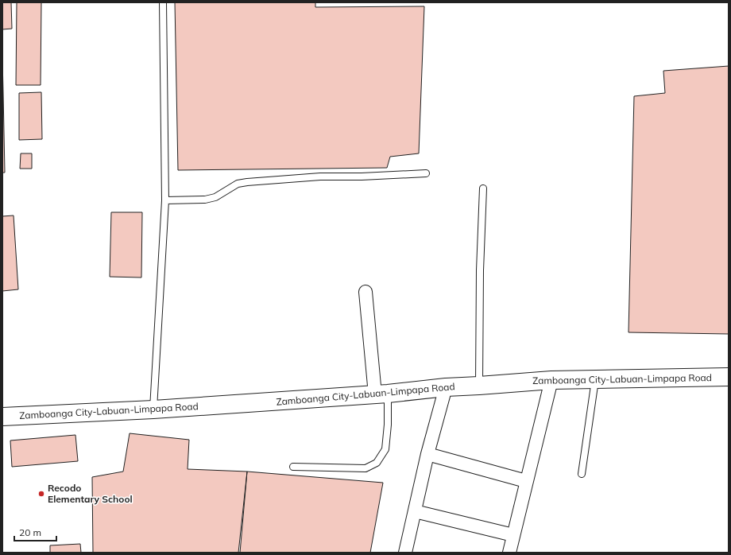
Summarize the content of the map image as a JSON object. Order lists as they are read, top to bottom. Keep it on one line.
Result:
{"streets":{"main road":["Zamboanga City-Labuan-Limpapa Road"]},"places":["Recodo Elementary School"],"scale_bar":"20 m"}
